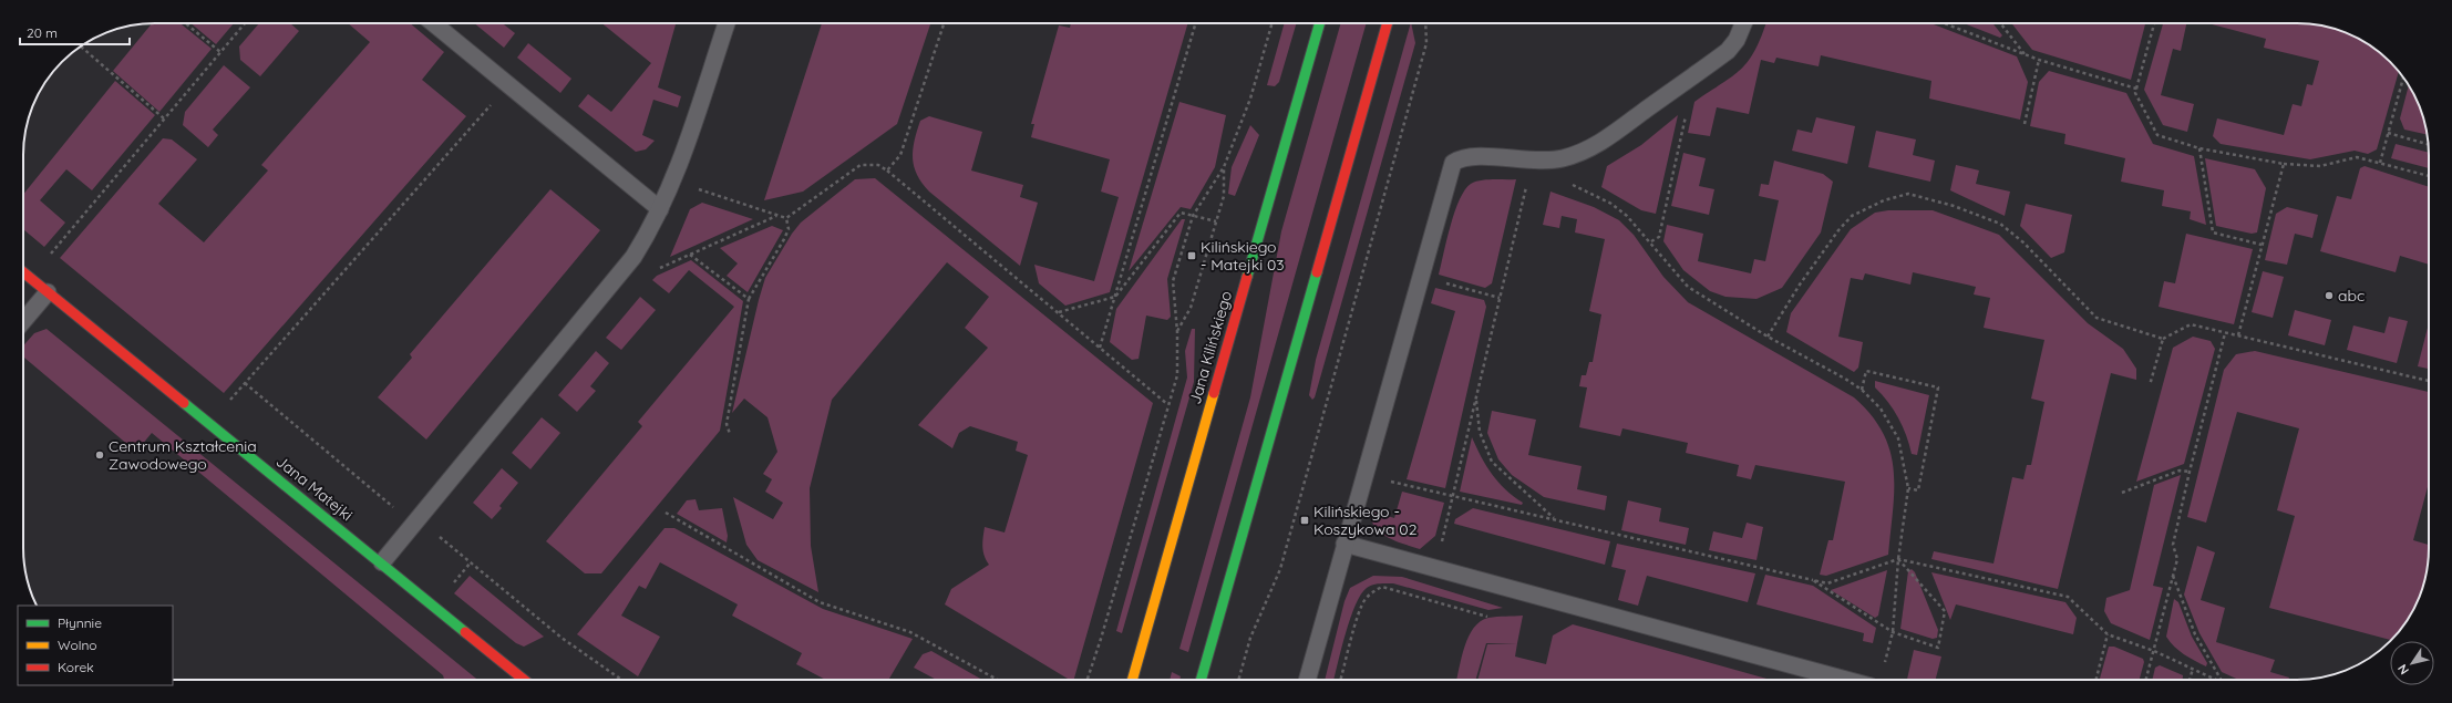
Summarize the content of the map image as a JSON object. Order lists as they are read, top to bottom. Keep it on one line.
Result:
{"streets":{"street":["Jana Kilińskiego","Jana Matejki"]},"places":{"transit":["Kilińskiego - Matejki 03","Kilińskiego - Koszykowa 02"],"other":["abc","Centrum Kształcenia Zawodowego"]},"legend":["Płynnie","Wolno","Korek"],"scale_bar":"20 m","north":"bottom left"}
